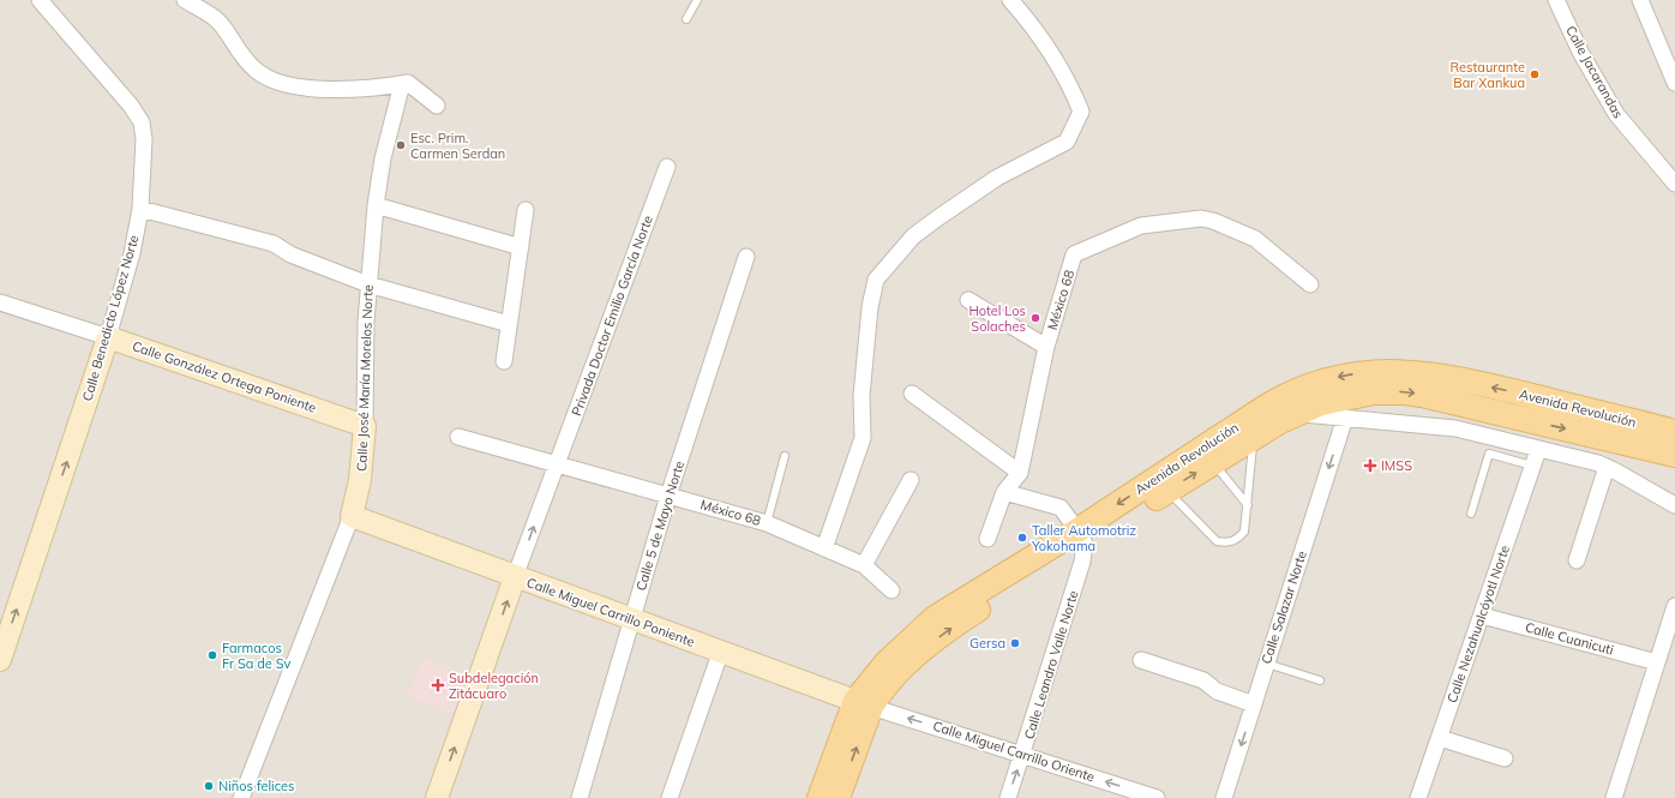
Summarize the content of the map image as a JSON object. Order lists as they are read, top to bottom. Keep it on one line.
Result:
{"streets":{"main road":["Avenida Revolución"],"street":["Calle Jacarandas","México 68","Privada Doctor Emilio García Norte","Calle Benedicto López Norte","Calle González Ortega Poniente","Calle José María Morelos Norte","Calle 5 de Mayo Norte","Calle Salazar Norte","Calle Miguel Carrillo Poniente","Calle Nezahualcóyotl Norte","Calle Cuanicuti","Calle Leandro Valle Norte","Calle Miguel Carrillo Oriente"]},"crossings":[["México 68","Privada Doctor Emilio García Norte"],["México 68","Calle 5 de Mayo Norte"],["Privada Doctor Emilio García Norte","Calle Miguel Carrillo Poniente"],["Calle Benedicto López Norte","Calle González Ortega Poniente"],["Calle González Ortega Poniente","Calle José María Morelos Norte"],["Calle José María Morelos Norte","Calle Miguel Carrillo Poniente"],["Avenida Revolución","Calle Miguel Carrillo Poniente"],["Avenida Revolución","Calle Leandro Valle Norte"],["Avenida Revolución","Calle Miguel Carrillo Oriente"],["Calle 5 de Mayo Norte","Calle Miguel Carrillo Poniente"],["Calle Miguel Carrillo Poniente","Calle Miguel Carrillo Oriente"],["Calle Nezahualcóyotl Norte","Calle Cuanicuti"],["Calle Leandro Valle Norte","Calle Miguel Carrillo Oriente"]],"one_way":["Calle Benedicto López Norte","Calle Salazar Norte","Calle Miguel Carrillo Oriente"],"places":{"other":["Restaurante Bar Xankua","Esc. Prim. Carmen Serdan","Hotel Los Solaches","Taller Automotriz Yokohama","Gersa","Farmacos Fr Sa de Sv","Niños felices"],"health":["IMSS","Subdelegación Zitácuaro"]}}
